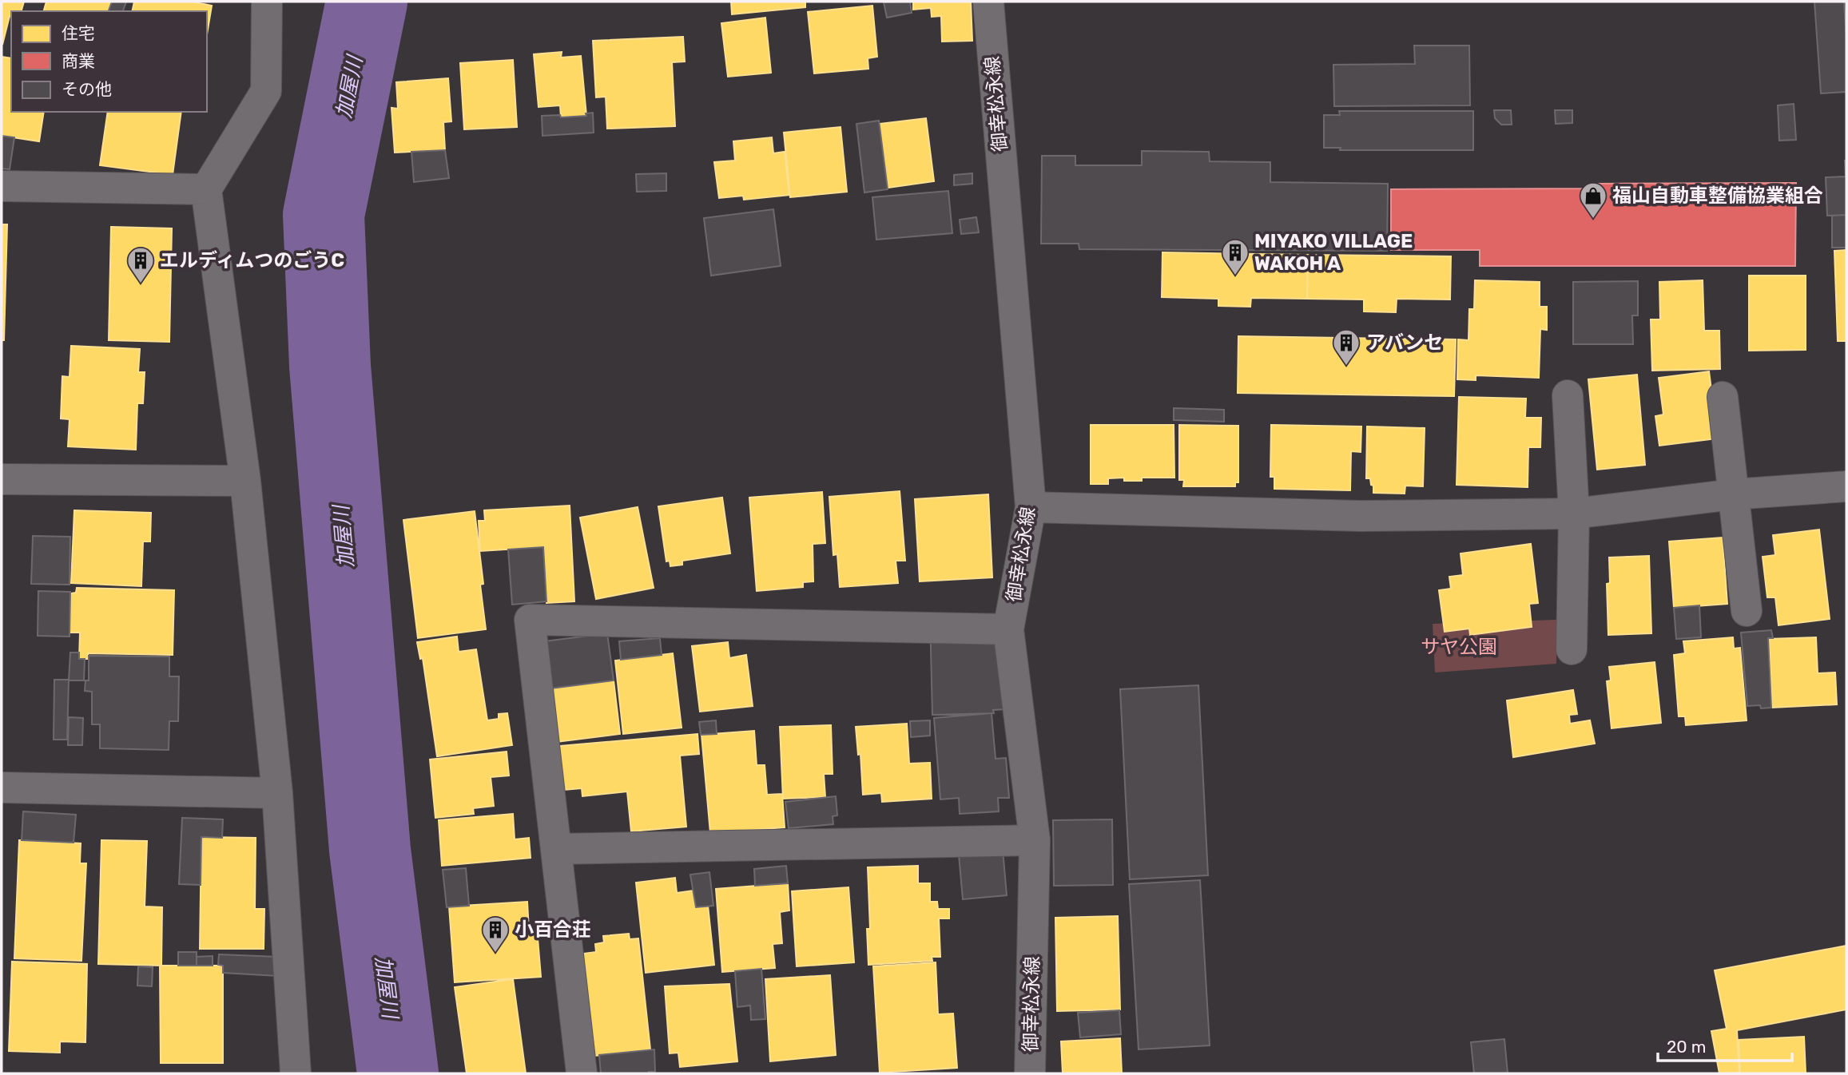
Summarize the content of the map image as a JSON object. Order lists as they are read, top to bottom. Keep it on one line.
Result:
{"streets":{"street":["御幸松永線"]},"water":["加屋川"],"parks":["サヤ公園"],"places":{"shop":["福山自動車整備協業組合"],"building":["MIYAKO VILLAGE WAKOH A","エルディムつのごうC","アバンセ","小百合荘"]},"legend":["住宅","商業","その他"],"scale_bar":"20 m"}
